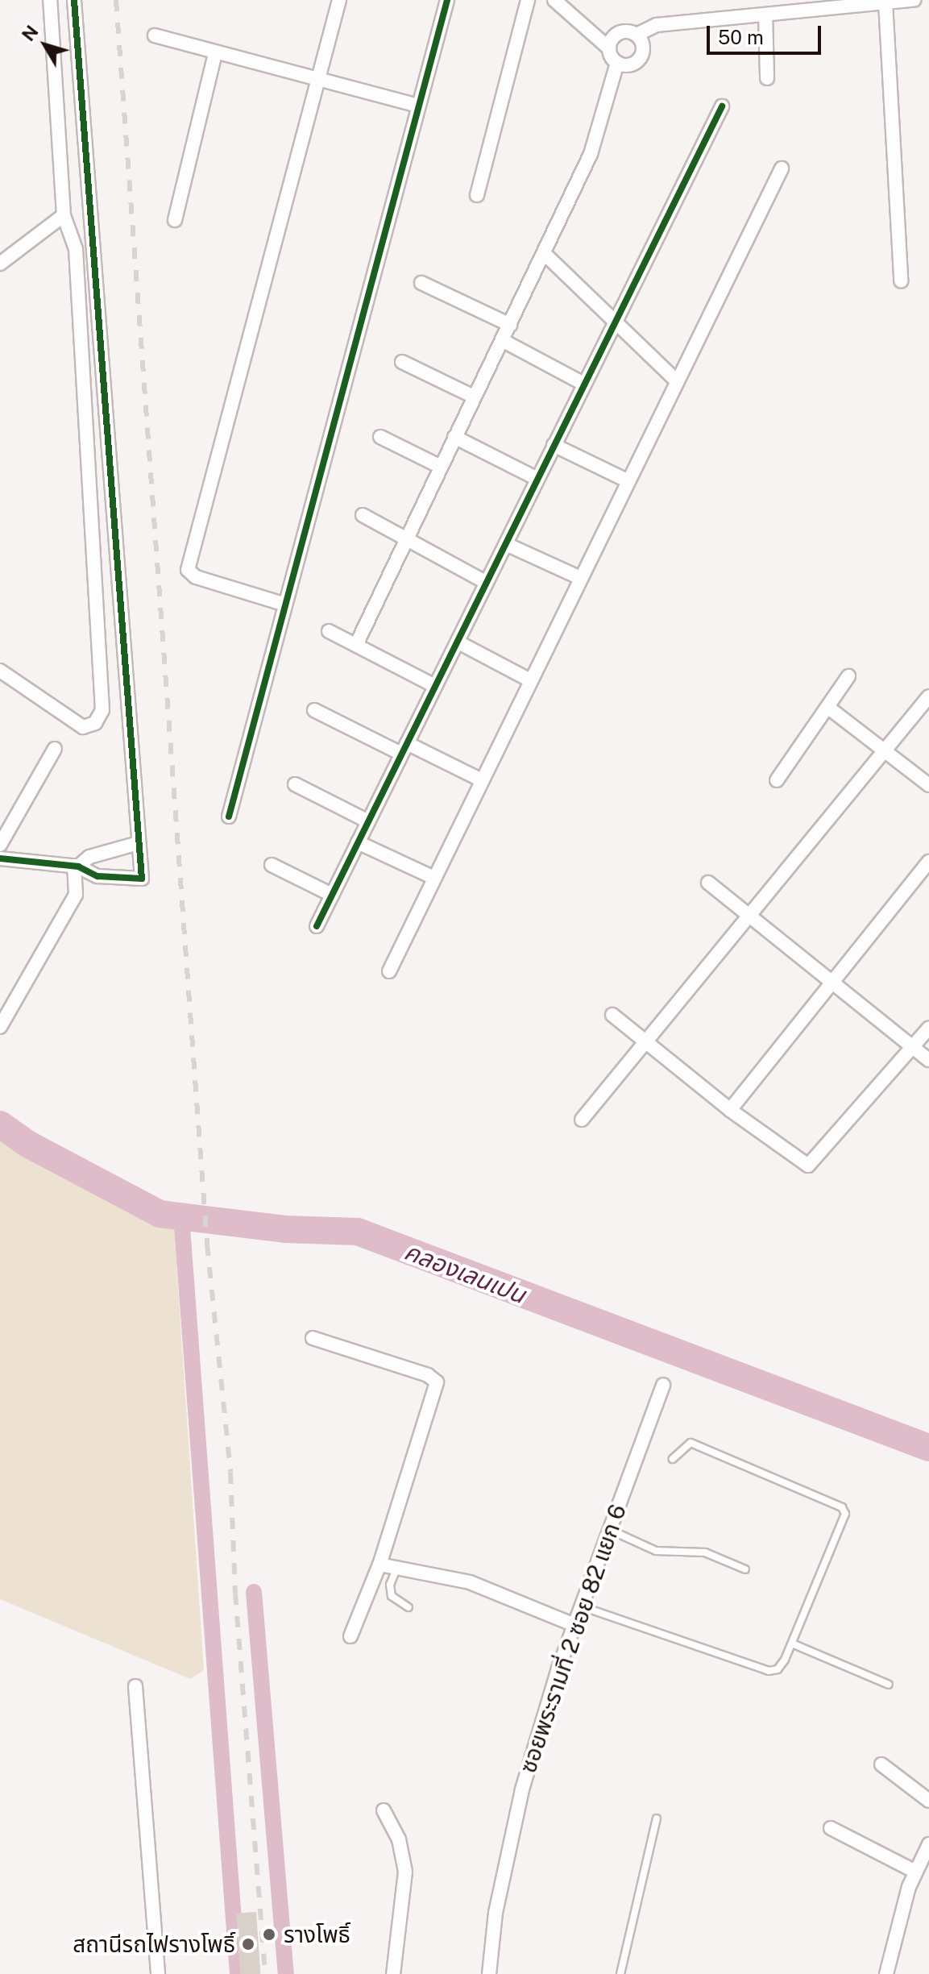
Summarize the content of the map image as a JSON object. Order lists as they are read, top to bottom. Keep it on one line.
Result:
{"streets":{"street":["ซอยพระรามที่ 2 ซอย 82 แยก 6"]},"water":["คลองเลนเปน"],"places":["รางโพธิ์","สถานีรถไฟรางโพธิ์"],"scale_bar":"50 m","north":"top left"}
